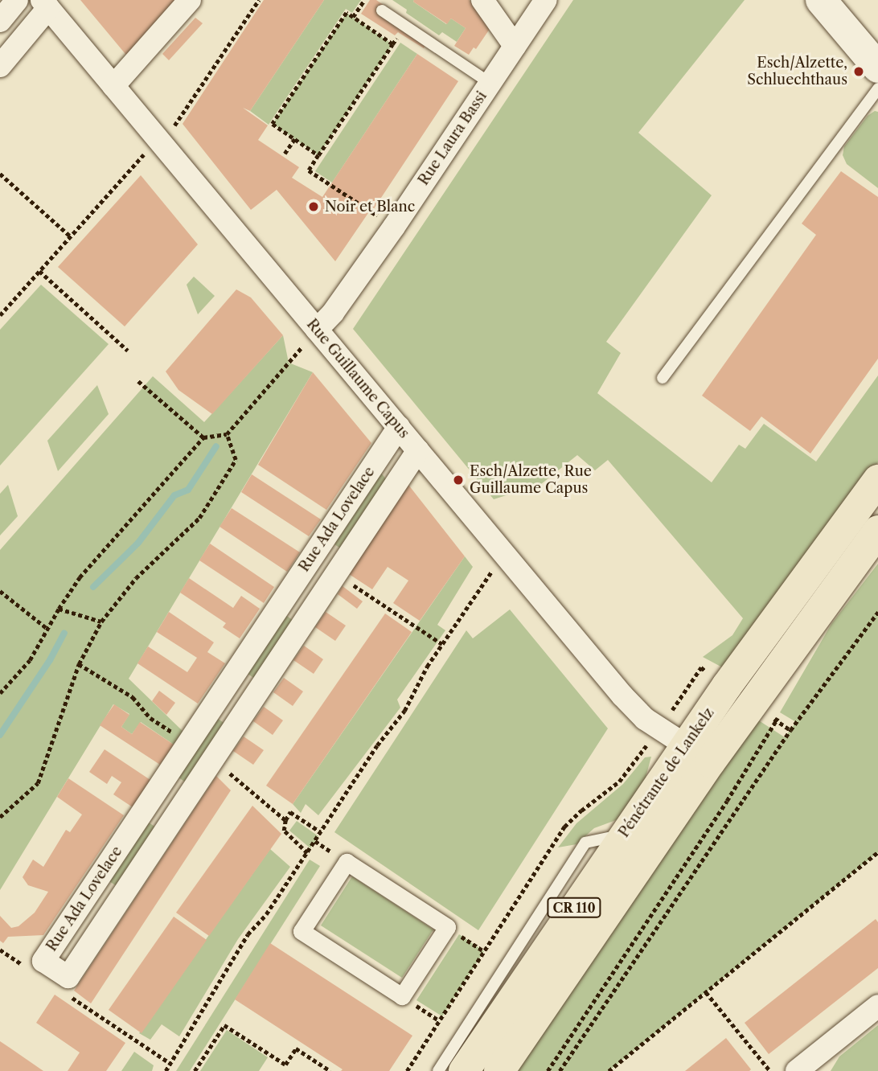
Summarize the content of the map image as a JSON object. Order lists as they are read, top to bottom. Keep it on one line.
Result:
{"streets":{"main road":["Pénétrante de Lankelz","CR 110"],"street":["Rue Laura Bassi","Rue Guillaume Capus","Rue Ada Lovelace"]},"crossings":[["Rue Laura Bassi","Rue Guillaume Capus"],["Rue Guillaume Capus","Rue Ada Lovelace"],["Rue Guillaume Capus","Pénétrante de Lankelz"]],"places":["Esch/Alzette, Schluechthaus","Noir et Blanc","Esch/Alzette, Rue Guillaume Capus"]}
